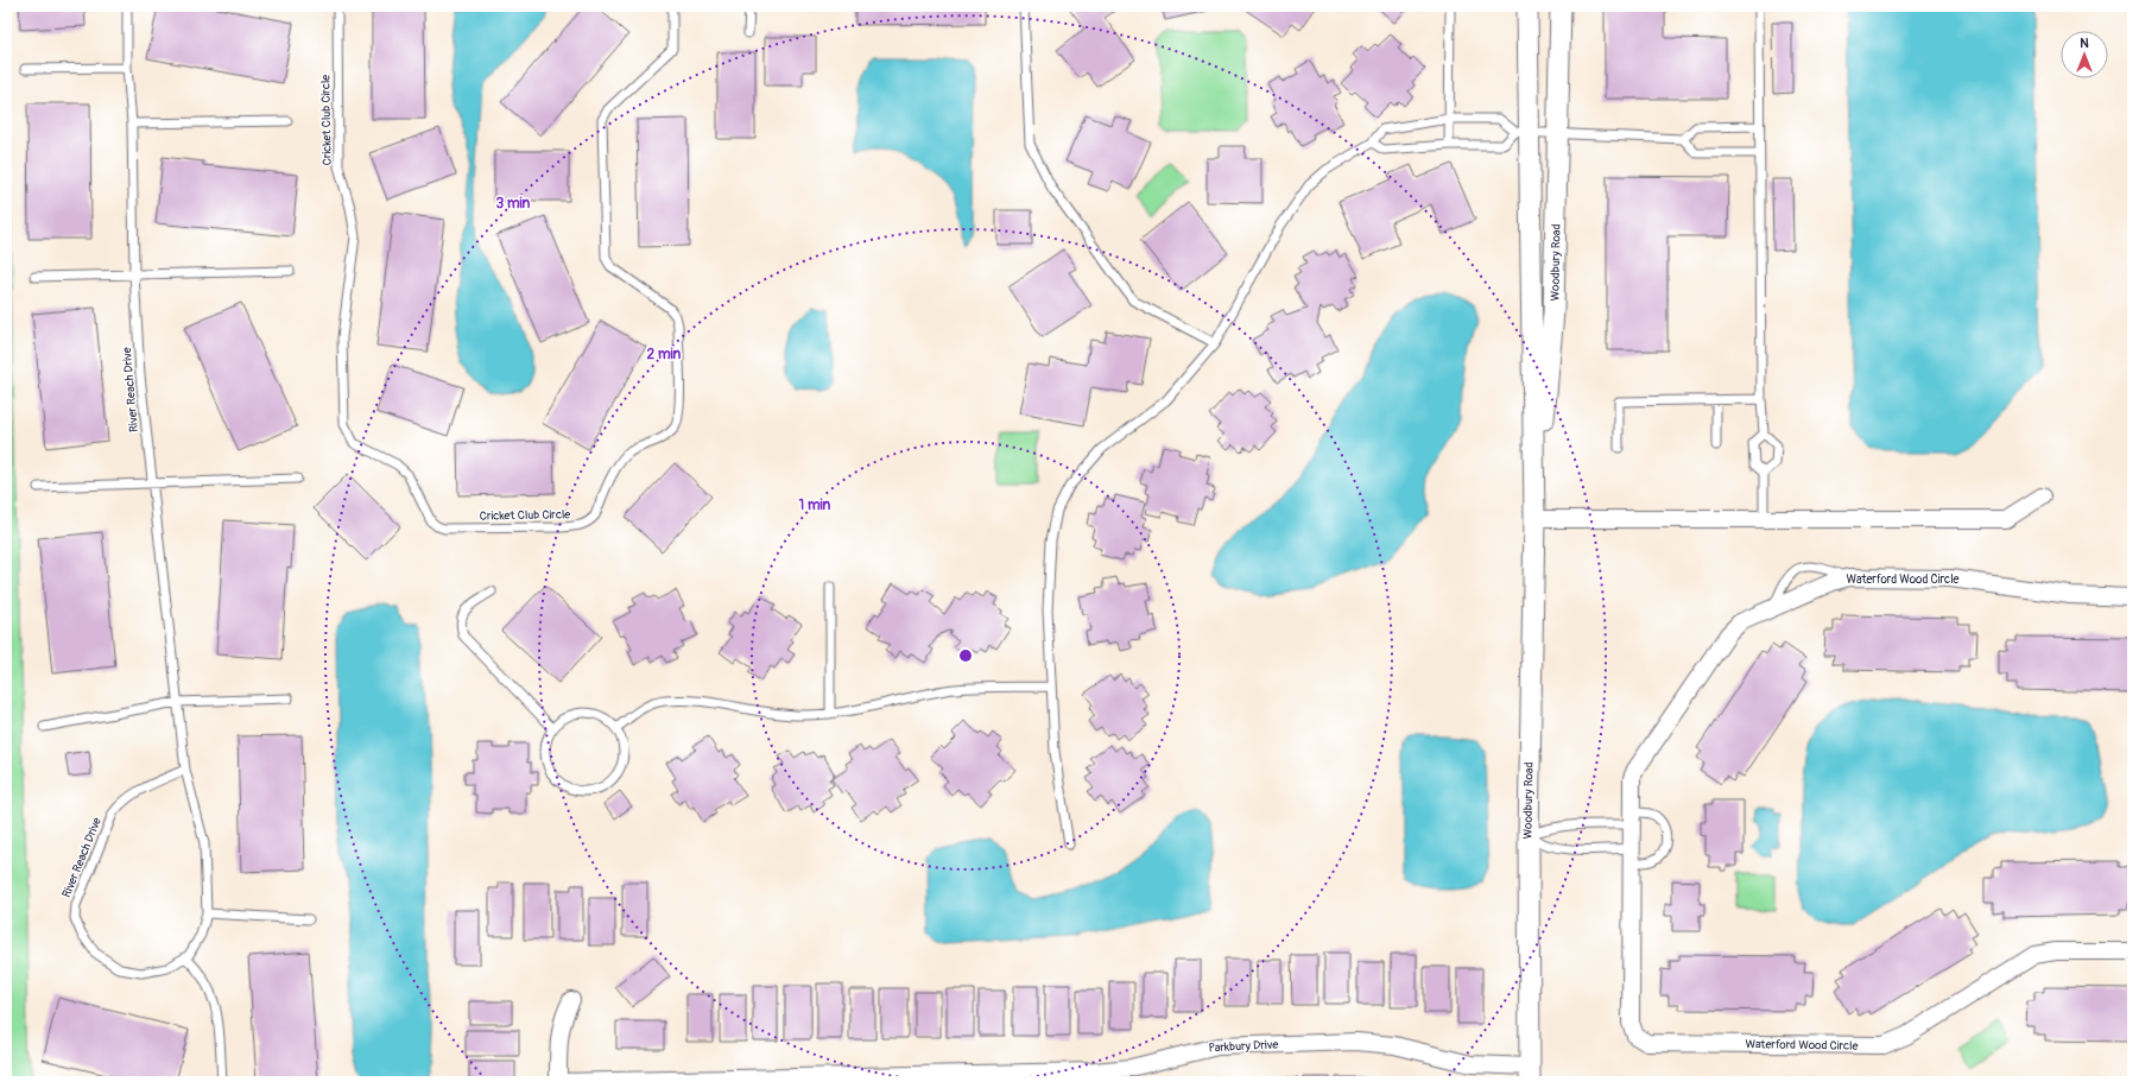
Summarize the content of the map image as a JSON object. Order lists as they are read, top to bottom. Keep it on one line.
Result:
{"streets":{"street":["Woodbury Road","Waterford Wood Circle","Parkbury Drive"],"lane":["Cricket Club Circle","River Reach Drive"]},"crossings":[["Woodbury Road","Parkbury Drive"]],"north":"top","rings":["3 min","2 min","1 min"]}
